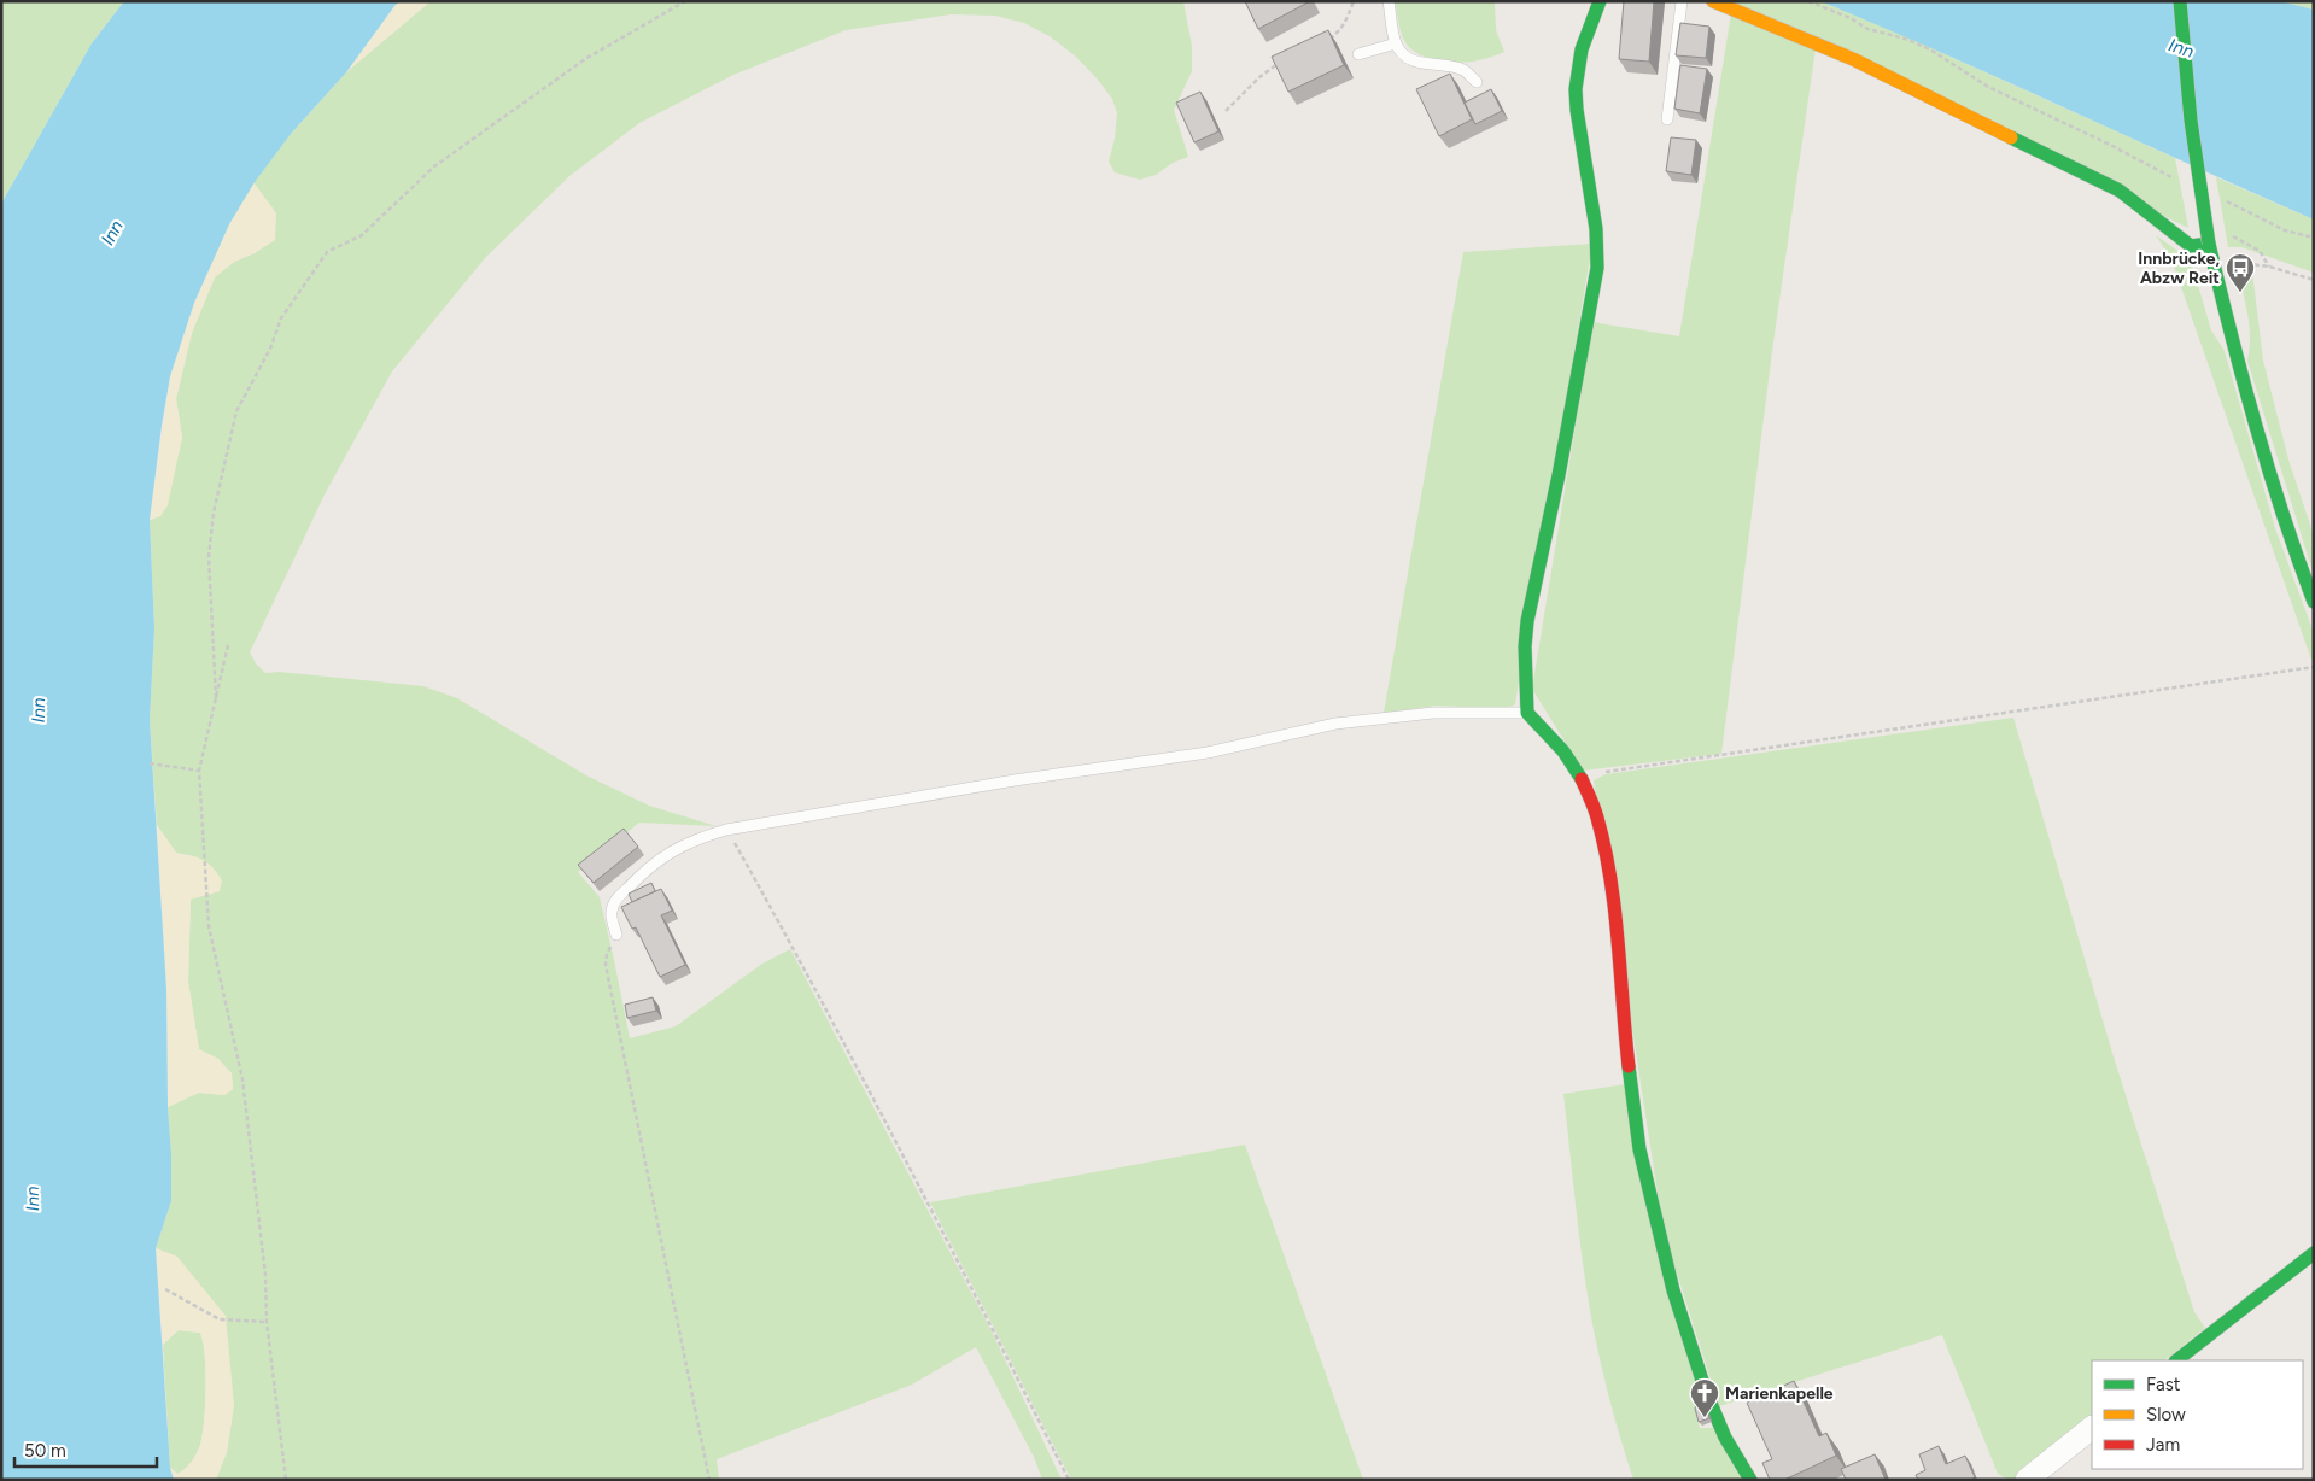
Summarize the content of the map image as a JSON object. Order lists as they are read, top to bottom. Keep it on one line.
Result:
{"water":["Inn"],"places":{"bus stop":["Innbrücke, Abzw Reit"],"church":["Marienkapelle"]},"legend":["Fast","Slow","Jam"],"scale_bar":"50 m"}
